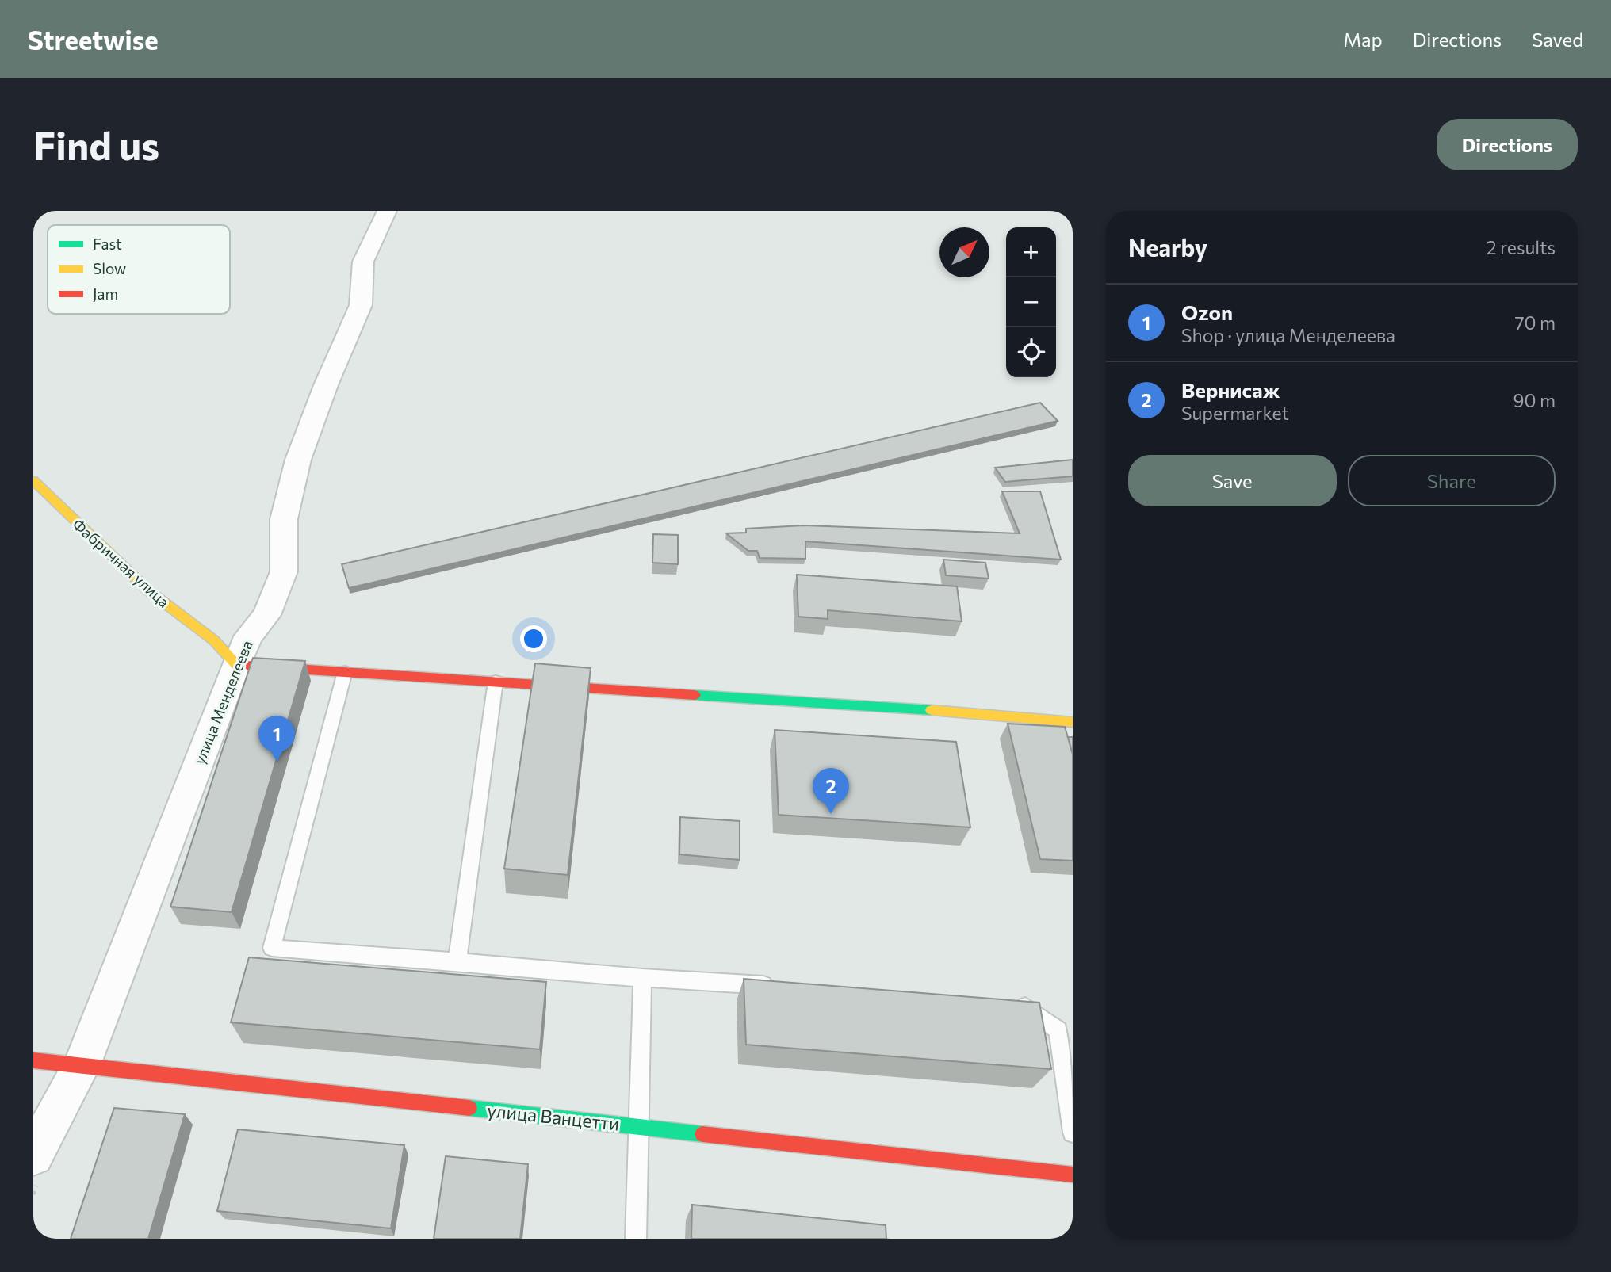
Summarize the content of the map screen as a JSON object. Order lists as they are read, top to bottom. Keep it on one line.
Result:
{"streets":{"street":["Фабричная улица","улица Менделеева","улица Ванцетти"]},"crossings":[["Фабричная улица","улица Менделеева"],["улица Менделеева","улица Ванцетти"]],"legend":["Fast","Slow","Jam"],"north":"top right","page":{"header":"Streetwise","nav":["Map","Directions","Saved"],"buttons":["Directions",["Save","Share"]],"title":"Find us","heading":["Nearby","2 results"],"map_buttons":["+","−"],"list":[{"mark":"1","name":"Ozon","note":"Shop · улица Менделеева","value":"70 m"},{"mark":"2","name":"Вернисаж","note":"Supermarket","value":"90 m"}],"pins":["1","2"]}}
